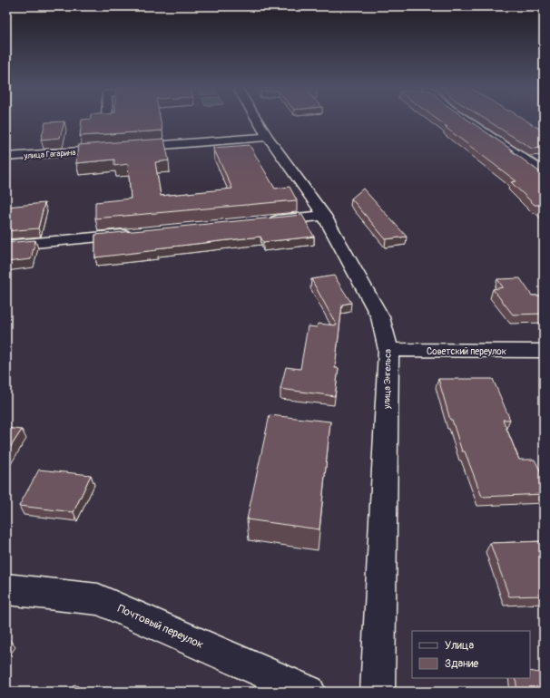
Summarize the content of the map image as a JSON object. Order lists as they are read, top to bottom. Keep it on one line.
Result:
{"streets":{"street":["улица Гагарина","Советский переулок","улица Энгельса","Почтовый переулок"]},"crossings":[["Советский переулок","улица Энгельса"]],"legend":["Улица","Здание"]}
